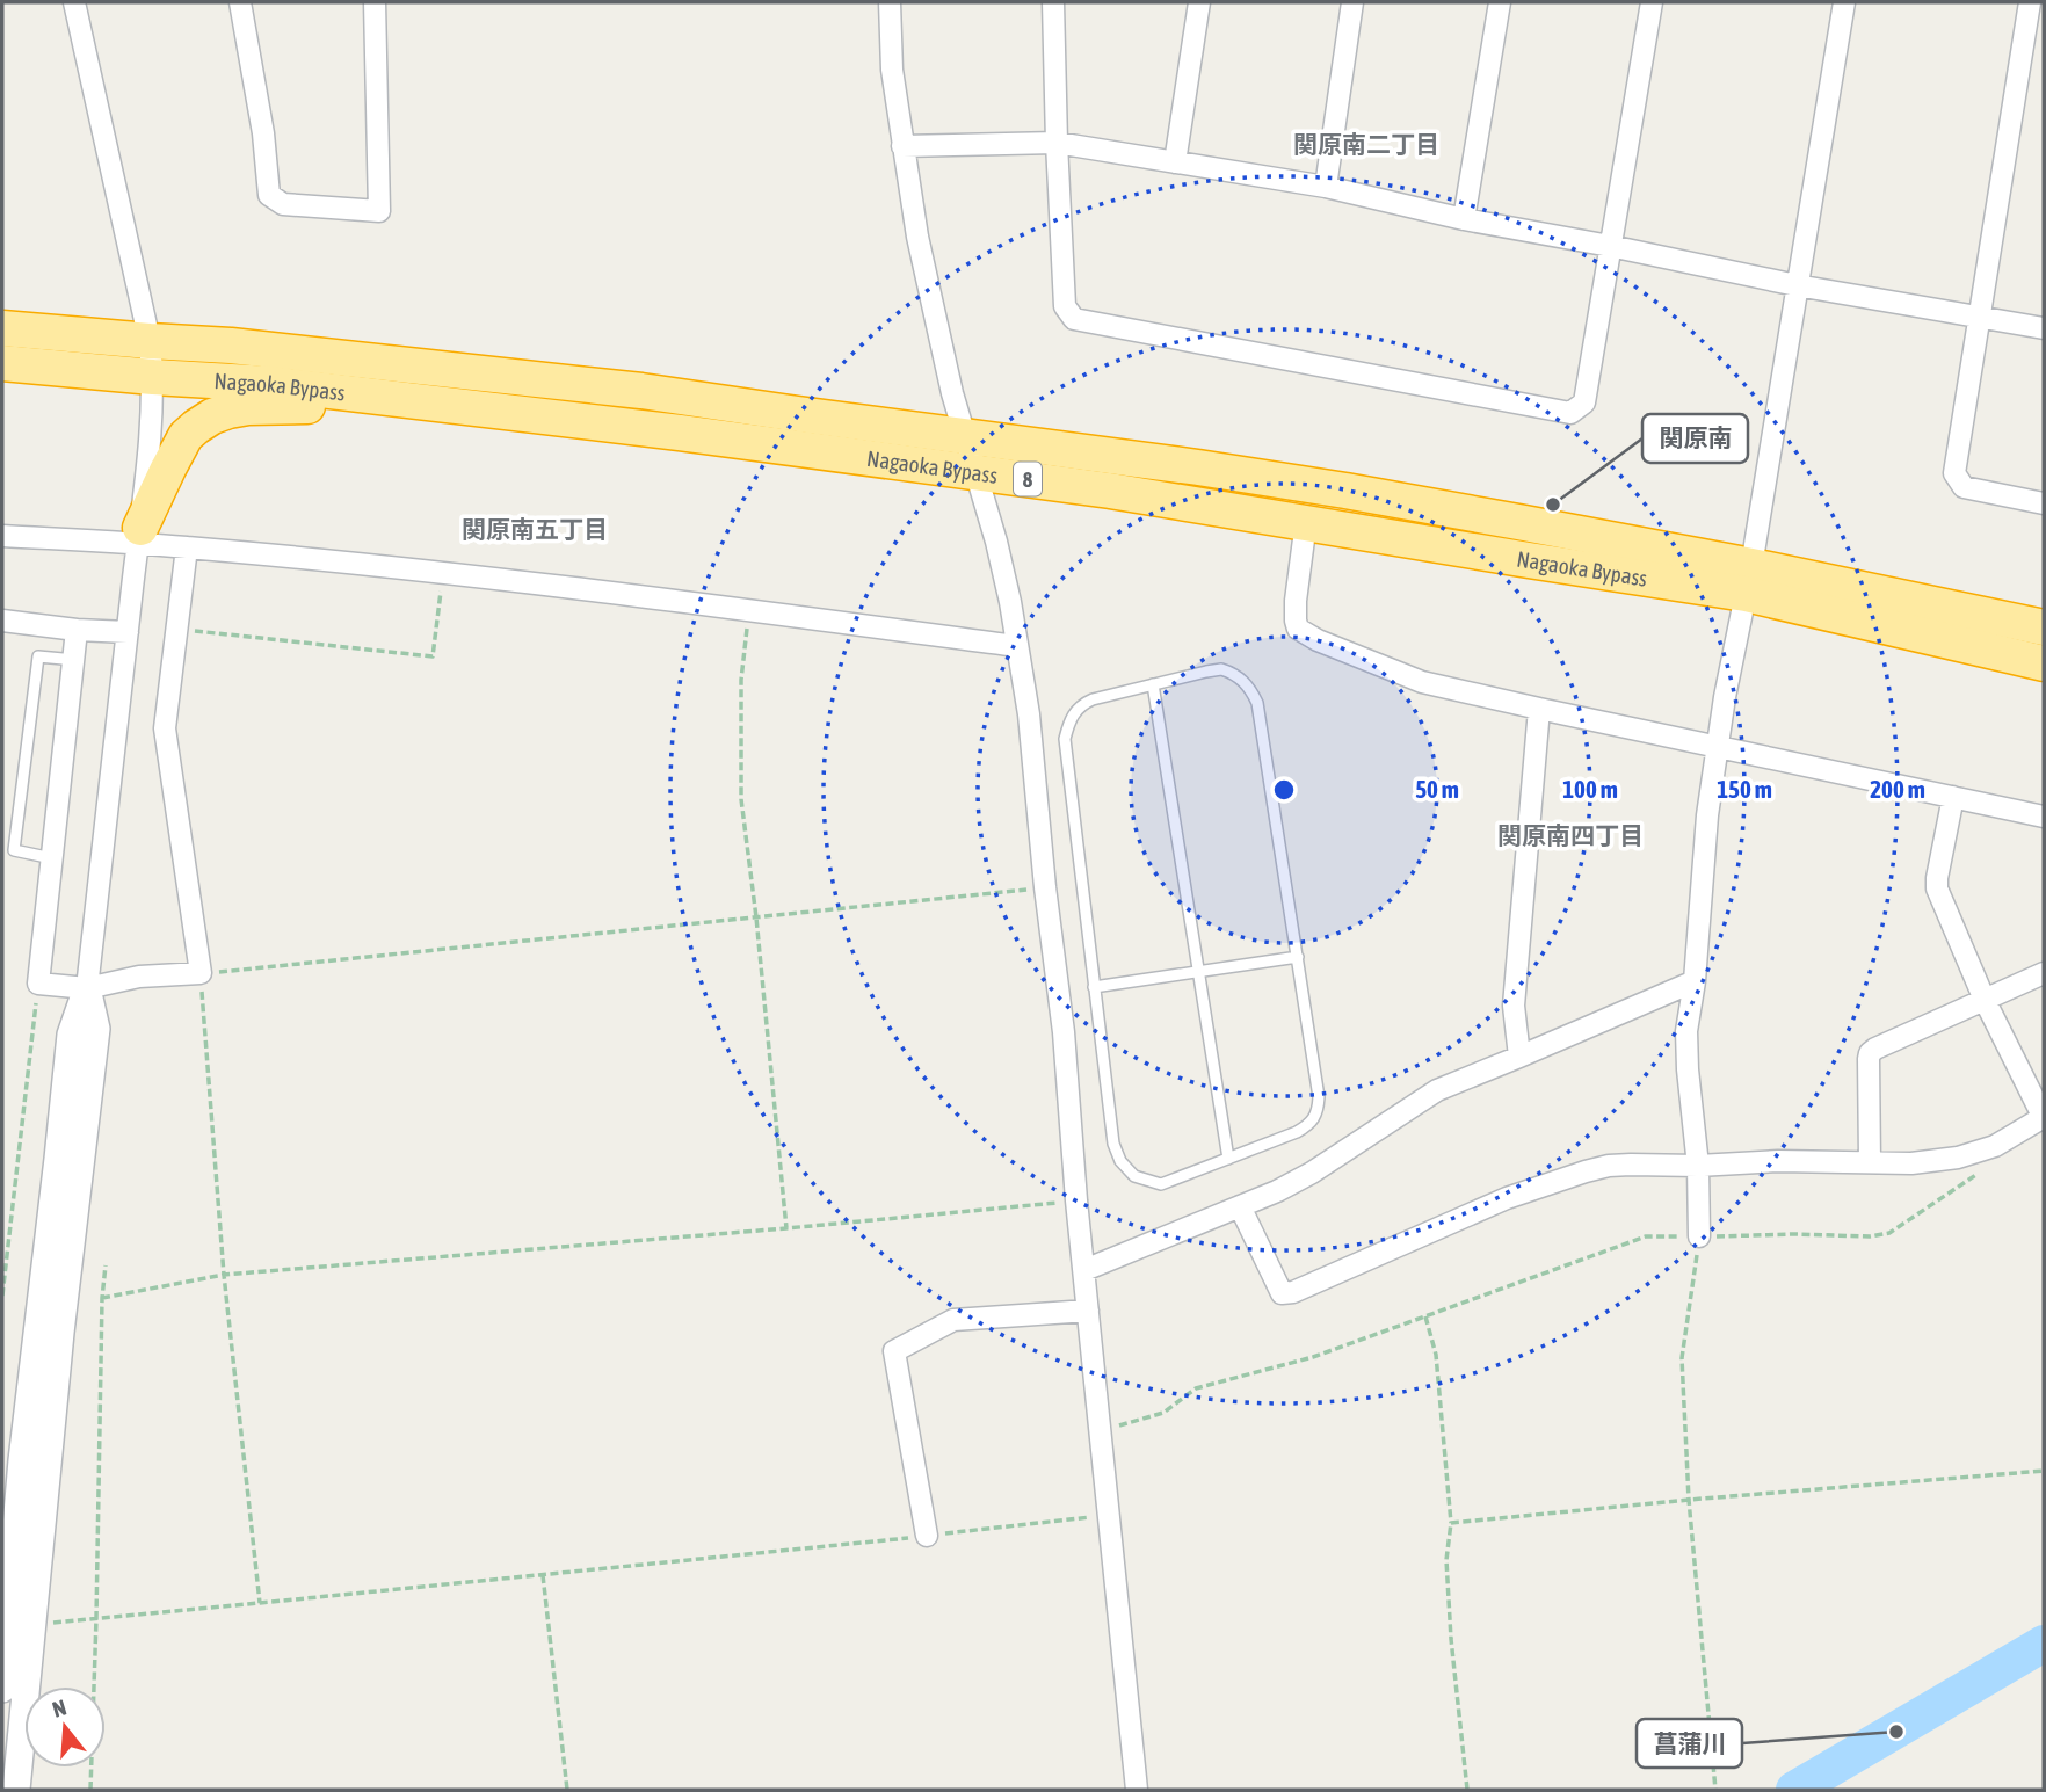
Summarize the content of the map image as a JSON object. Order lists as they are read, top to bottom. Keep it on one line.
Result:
{"streets":{"highway":["Nagaoka Bypass","8"]},"districts":["関原南二丁目","関原南五丁目","関原南四丁目"],"places":["関原南","菖蒲川"],"north":"top","rings":["50 m","100 m","150 m","200 m"]}
